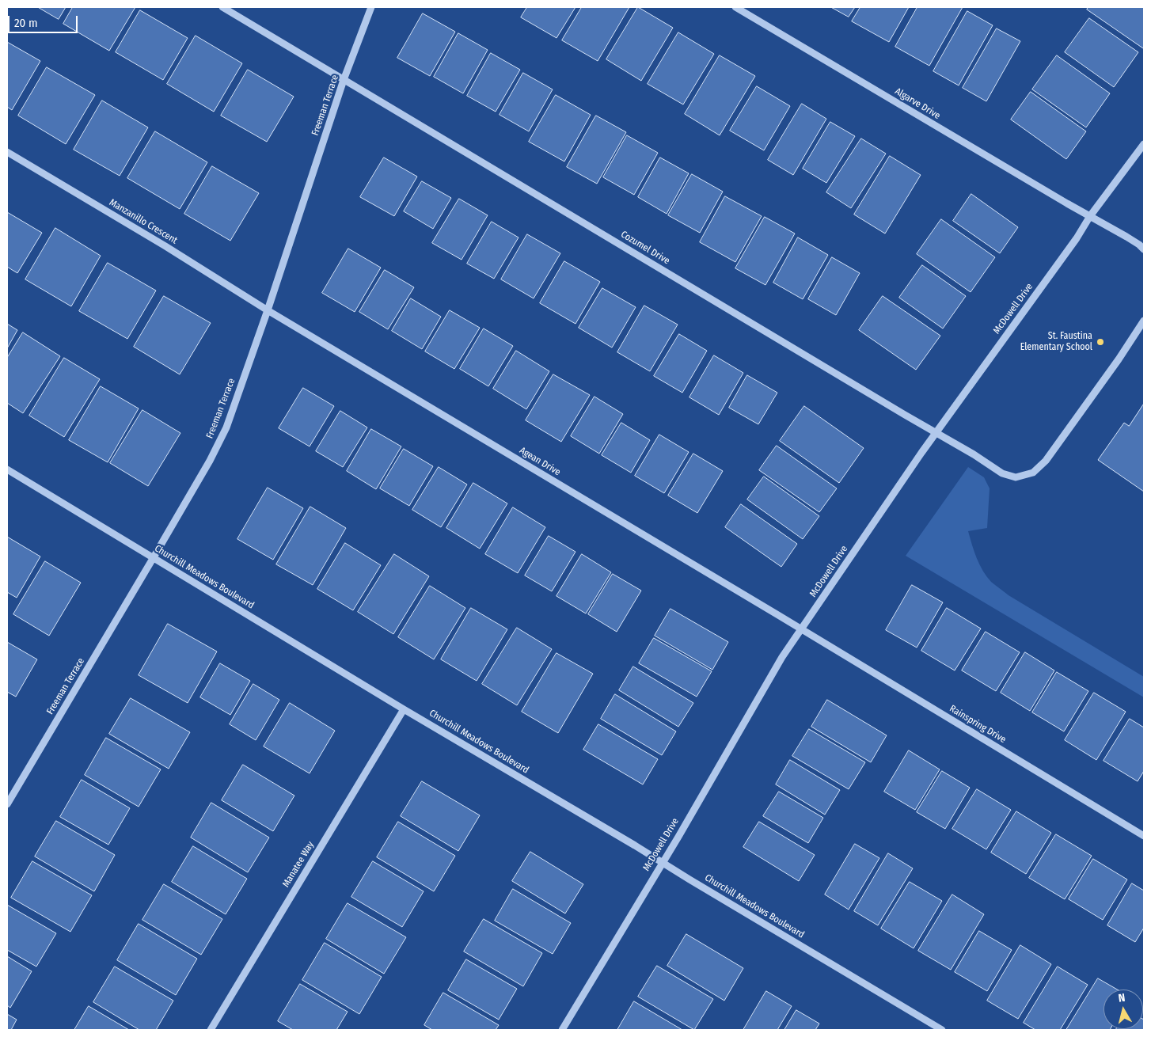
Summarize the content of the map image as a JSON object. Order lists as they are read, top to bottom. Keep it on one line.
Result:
{"streets":{"street":["Algarve Drive","Freeman Terrace","Manzanillo Crescent","Cozumel Drive","McDowell Drive","Agean Drive","Churchill Meadows Boulevard","Rainspring Drive","Manatee Way"]},"crossings":[["Algarve Drive","McDowell Drive"],["Freeman Terrace","Manzanillo Crescent"],["Freeman Terrace","Cozumel Drive"],["Freeman Terrace","Agean Drive"],["Freeman Terrace","Churchill Meadows Boulevard"],["Manzanillo Crescent","Agean Drive"],["Cozumel Drive","McDowell Drive"],["McDowell Drive","Agean Drive"],["McDowell Drive","Churchill Meadows Boulevard"],["McDowell Drive","Rainspring Drive"],["Agean Drive","Rainspring Drive"],["Churchill Meadows Boulevard","Manatee Way"]],"places":["St. Faustina Elementary School"],"scale_bar":"20 m","north":"top"}
